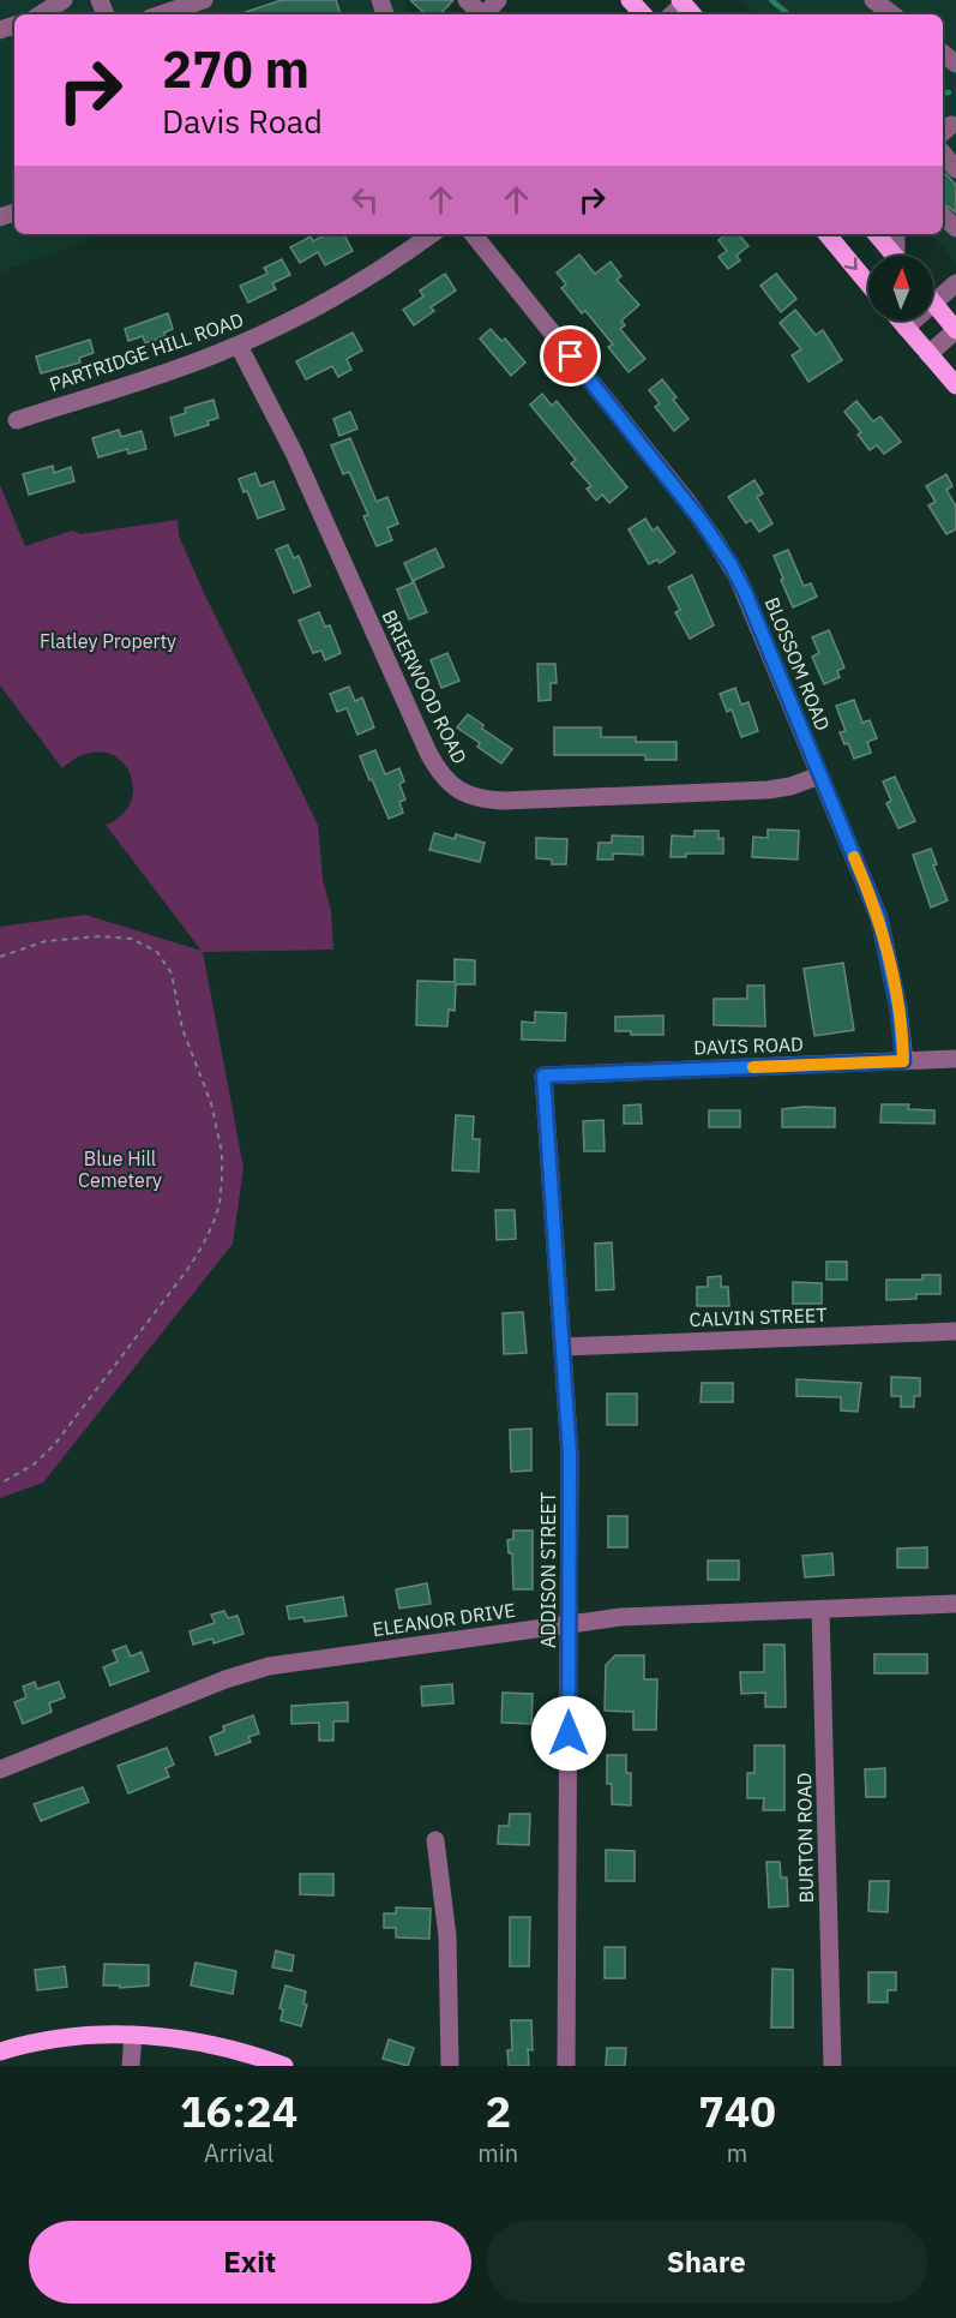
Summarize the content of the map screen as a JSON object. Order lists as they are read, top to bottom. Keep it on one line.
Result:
{"streets":{"street":["PARTRIDGE HILL ROAD","BLOSSOM ROAD","BRIERWOOD ROAD","DAVIS ROAD","CALVIN STREET","ADDISON STREET","ELEANOR DRIVE","BURTON ROAD"]},"crossings":[["PARTRIDGE HILL ROAD","BRIERWOOD ROAD"],["BLOSSOM ROAD","BRIERWOOD ROAD"],["BLOSSOM ROAD","DAVIS ROAD"],["DAVIS ROAD","ADDISON STREET"],["CALVIN STREET","ADDISON STREET"],["ADDISON STREET","ELEANOR DRIVE"],["ELEANOR DRIVE","BURTON ROAD"]],"parks":["Flatley Property","Blue Hill Cemetery"],"north":"top","page":{"turn":["270 m","Davis Road"],"eta":["16:24","Arrival","2","min","740","m"],"buttons":["Exit","Share"]}}
